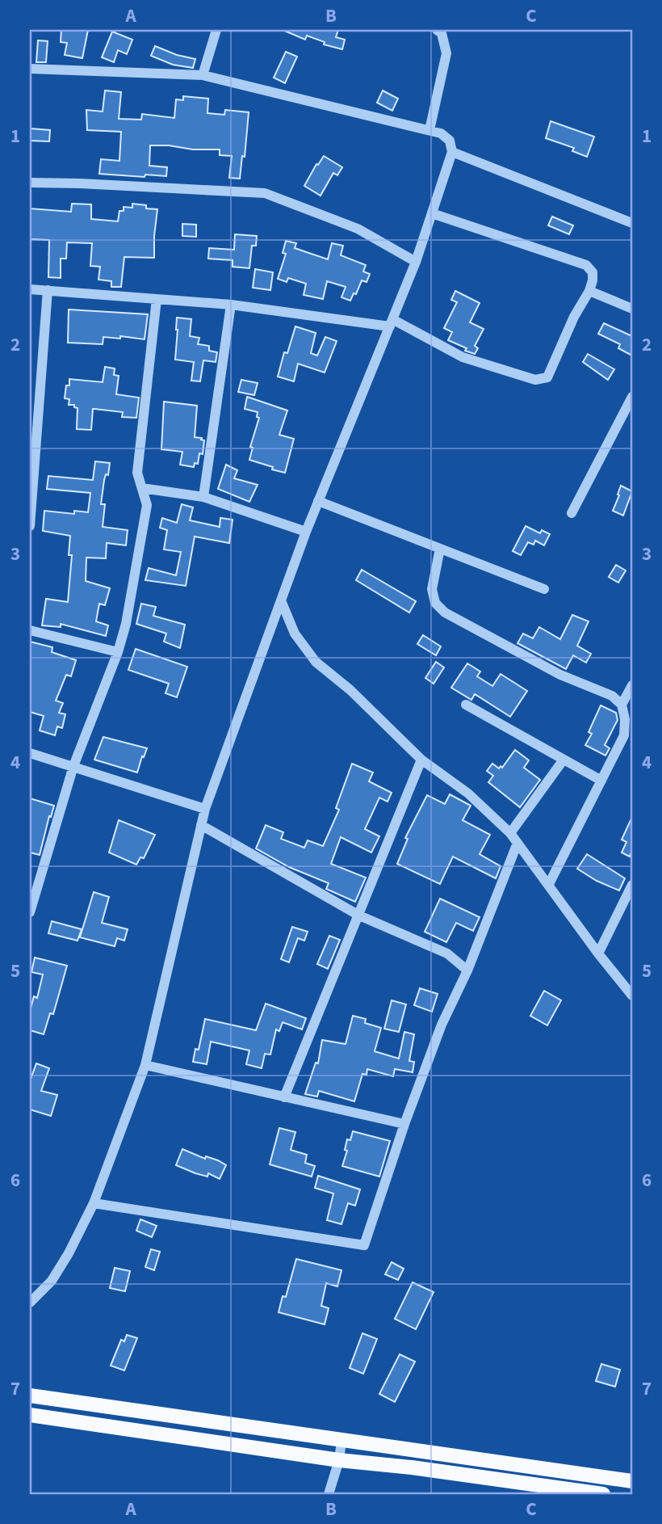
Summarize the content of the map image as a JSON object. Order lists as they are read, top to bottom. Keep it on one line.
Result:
{"grid":{"columns":["A","B","C"],"rows":["1","2","3","4","5","6","7"]}}
